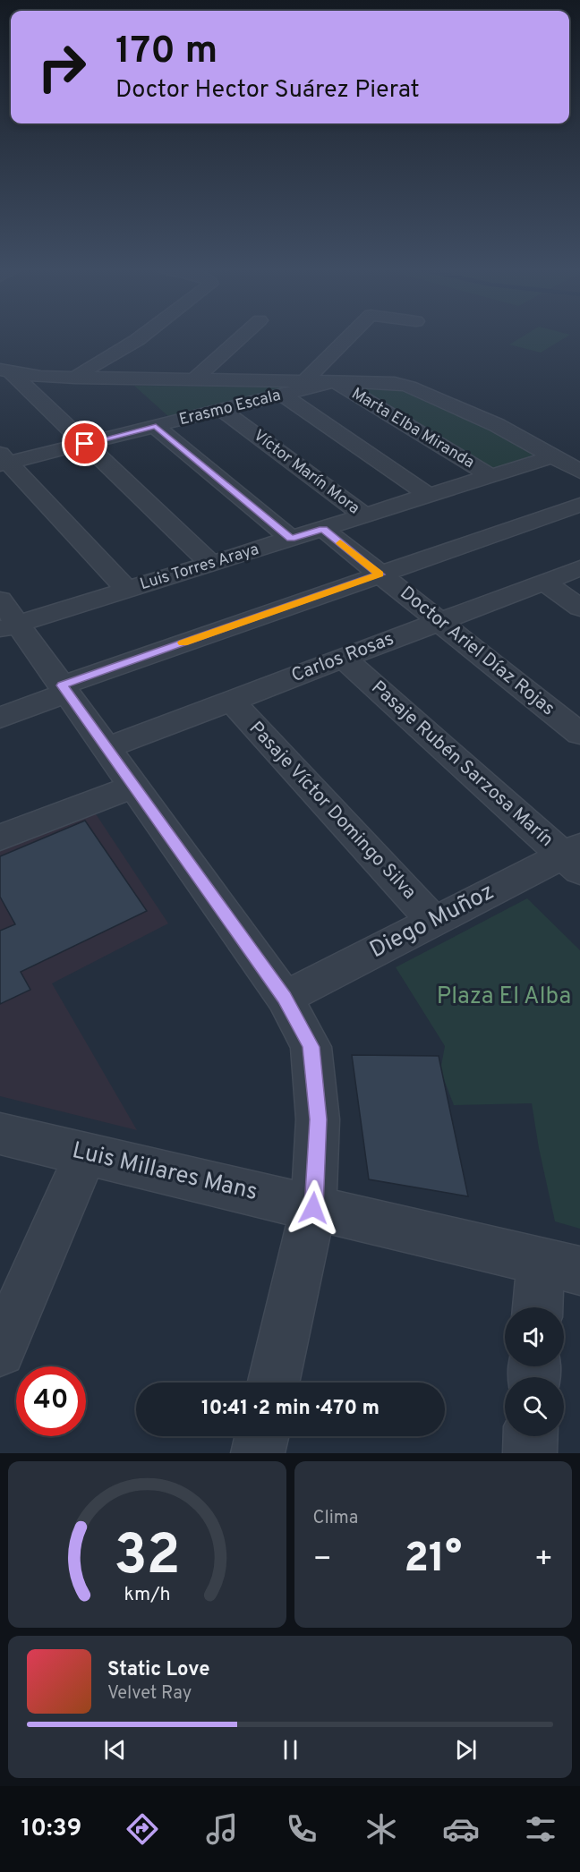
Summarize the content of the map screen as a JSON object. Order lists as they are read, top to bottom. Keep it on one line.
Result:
{"streets":{"street":["Erasmo Escala","Marta Elba Miranda","Víctor Marín Mora","Luis Torres Araya","Doctor Ariel Díaz Rojas","Carlos Rosas","Pasaje Rubén Sarzosa Marín","Pasaje Víctor Domingo Silva","Diego Muñoz","Luis Millares Mans"]},"crossings":[["Erasmo Escala","Marta Elba Miranda"],["Erasmo Escala","Víctor Marín Mora"],["Marta Elba Miranda","Luis Torres Araya"],["Víctor Marín Mora","Luis Torres Araya"],["Luis Torres Araya","Doctor Ariel Díaz Rojas"],["Doctor Ariel Díaz Rojas","Carlos Rosas"],["Carlos Rosas","Pasaje Rubén Sarzosa Marín"],["Carlos Rosas","Pasaje Víctor Domingo Silva"],["Pasaje Rubén Sarzosa Marín","Diego Muñoz"],["Pasaje Víctor Domingo Silva","Diego Muñoz"]],"parks":["Plaza El Alba"],"page":{"turn":["170 m","Doctor Hector Suárez Pierat"],"limit":"40","trip":"10:41 · 2 min · 470 m","tile":"Clima","heat":["−","21°","+"],"song":["Static Love","Velvet Ray"],"tabs":"10:39","gauge":["32","km/h"]}}
